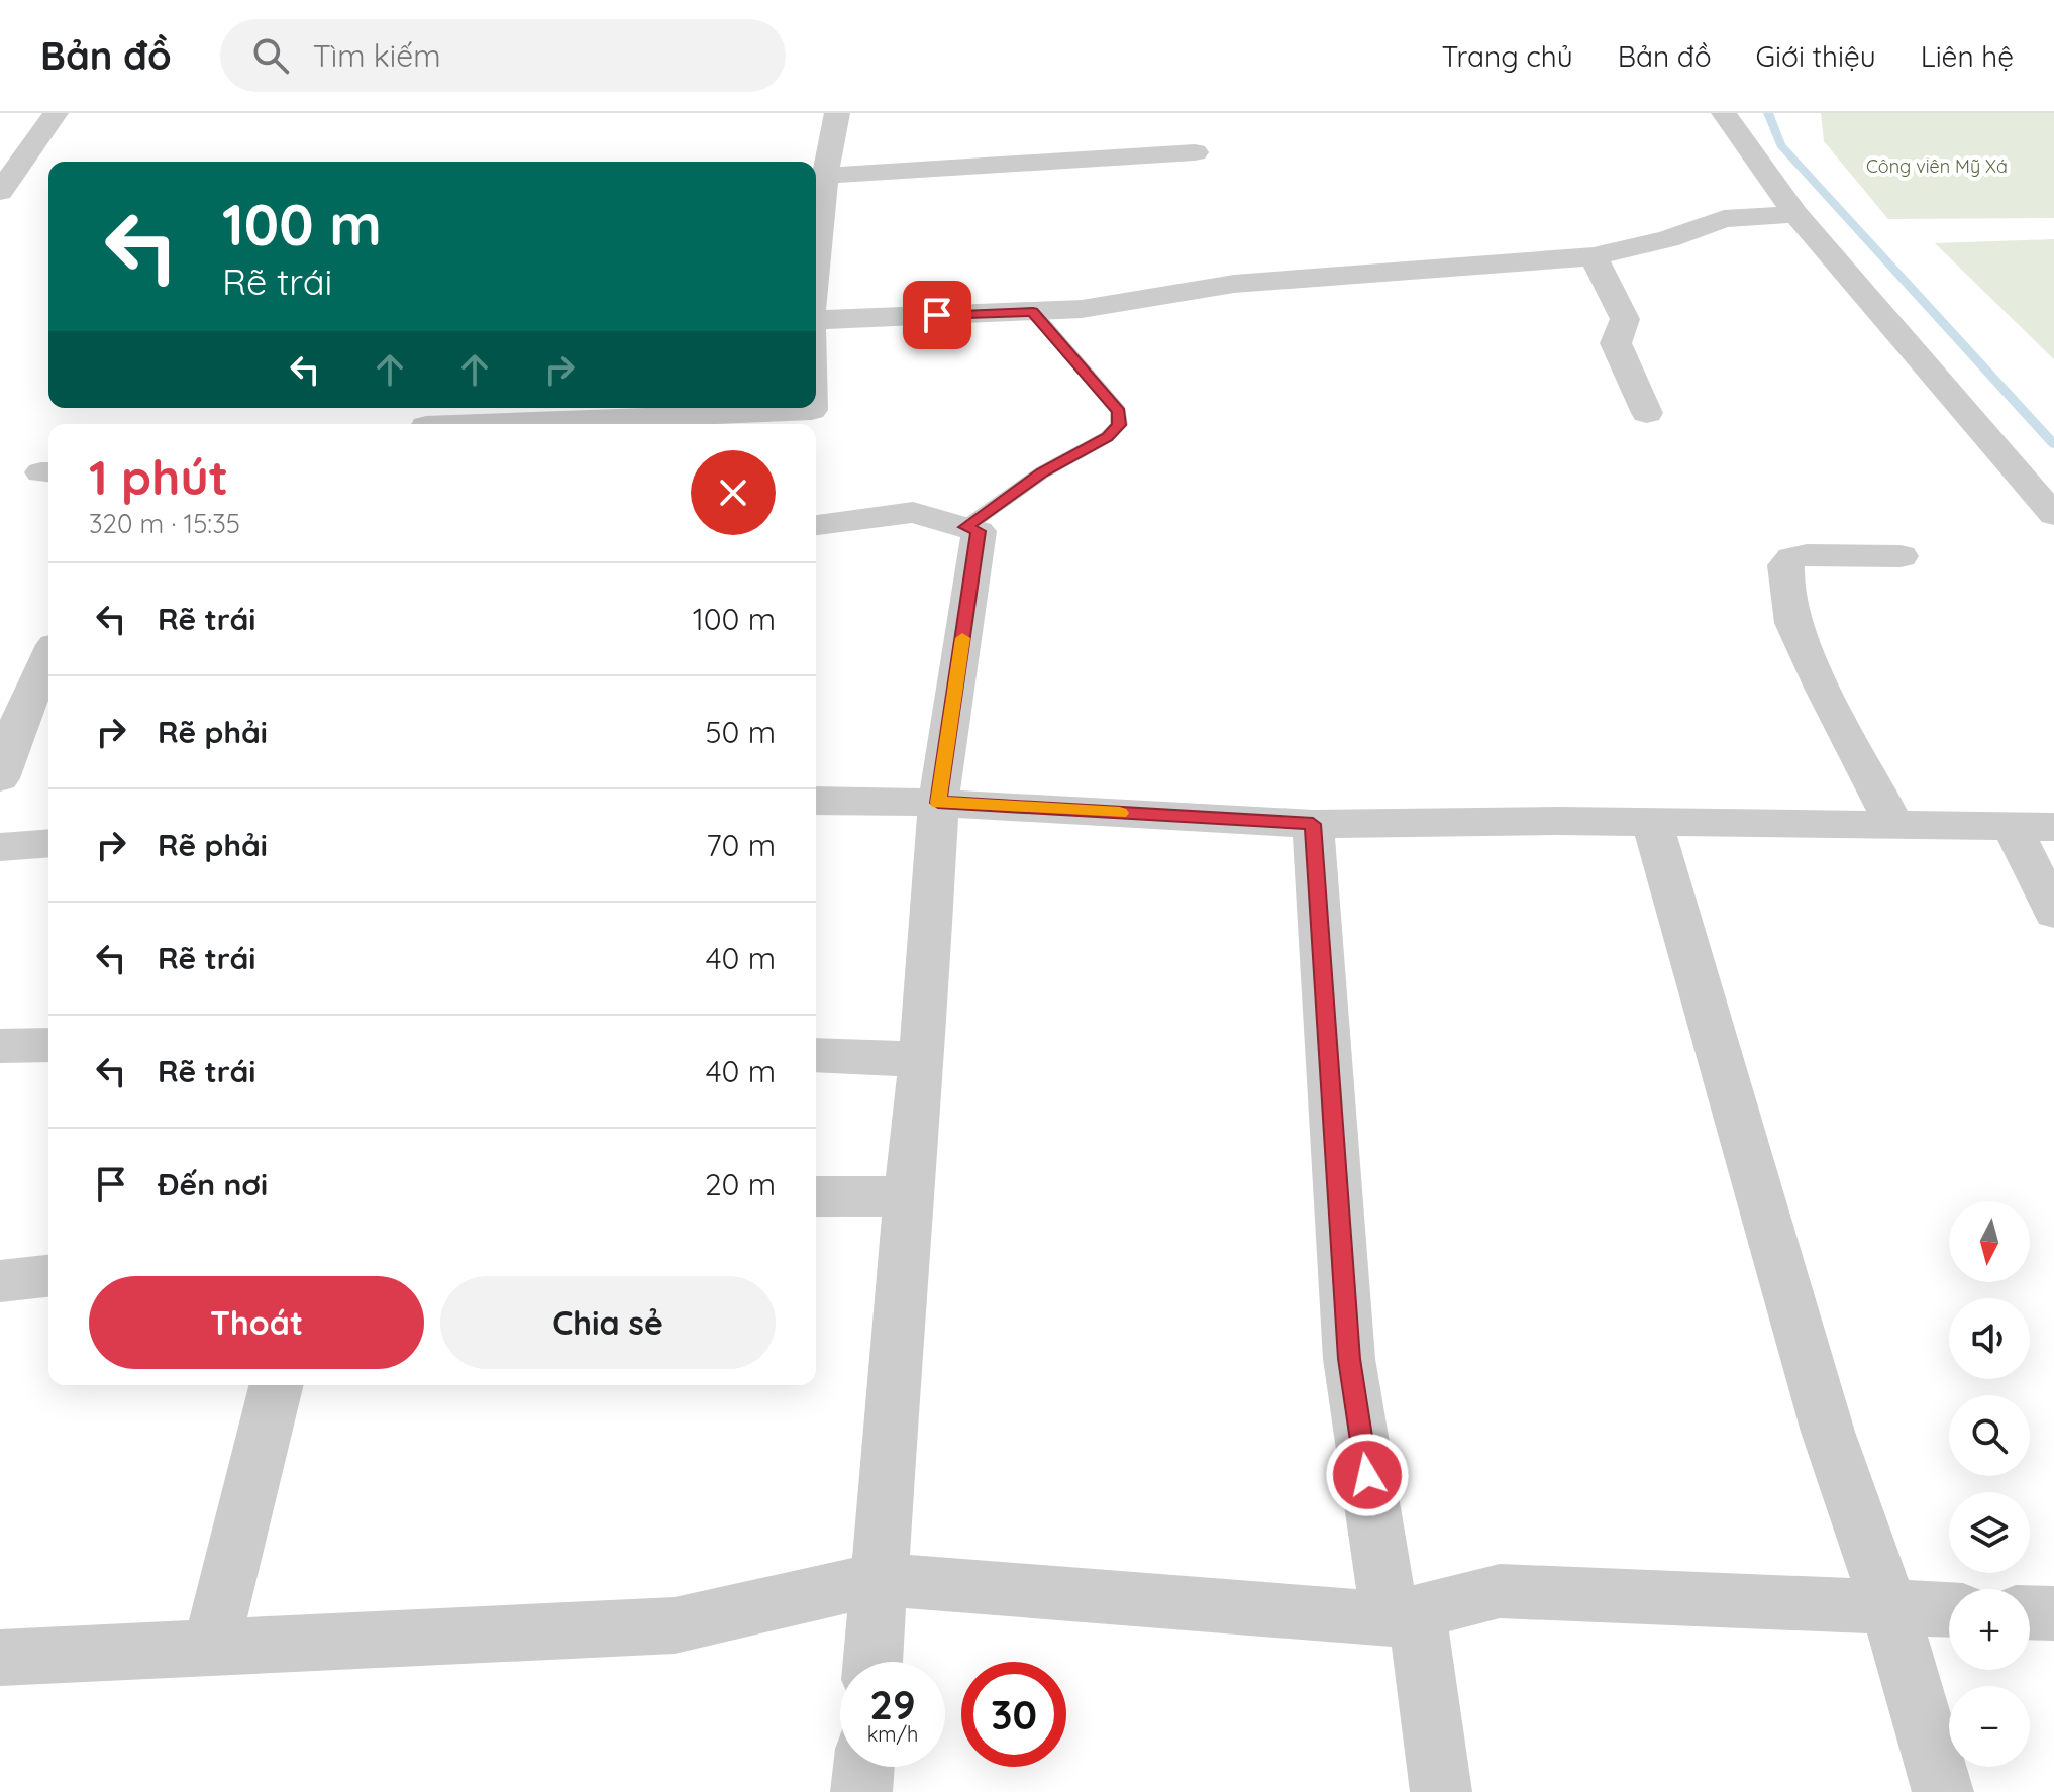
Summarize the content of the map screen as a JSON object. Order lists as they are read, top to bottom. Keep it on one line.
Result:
{"parks":["Công viên Mỹ Xá"],"north":"bottom","page":{"header":"Bản đồ","search":"Tìm kiếm","nav":["Trang chủ","Bản đồ","Giới thiệu","Liên hệ"],"turn":["100 m","Rẽ trái"],"heading":["1 phút","320 m · 15:35"],"list":[{"name":"Rẽ trái","value":"100 m"},{"name":"Rẽ phải","value":"50 m"},{"name":"Rẽ phải","value":"70 m"},{"name":"Rẽ trái","value":"40 m"},{"name":"Rẽ trái","value":"40 m"},{"name":"Đến nơi","value":"20 m"}],"map_buttons":["+","−"],"buttons":["Thoát","Chia sẻ"],"speed":"29 km/h","limit":"30"}}
